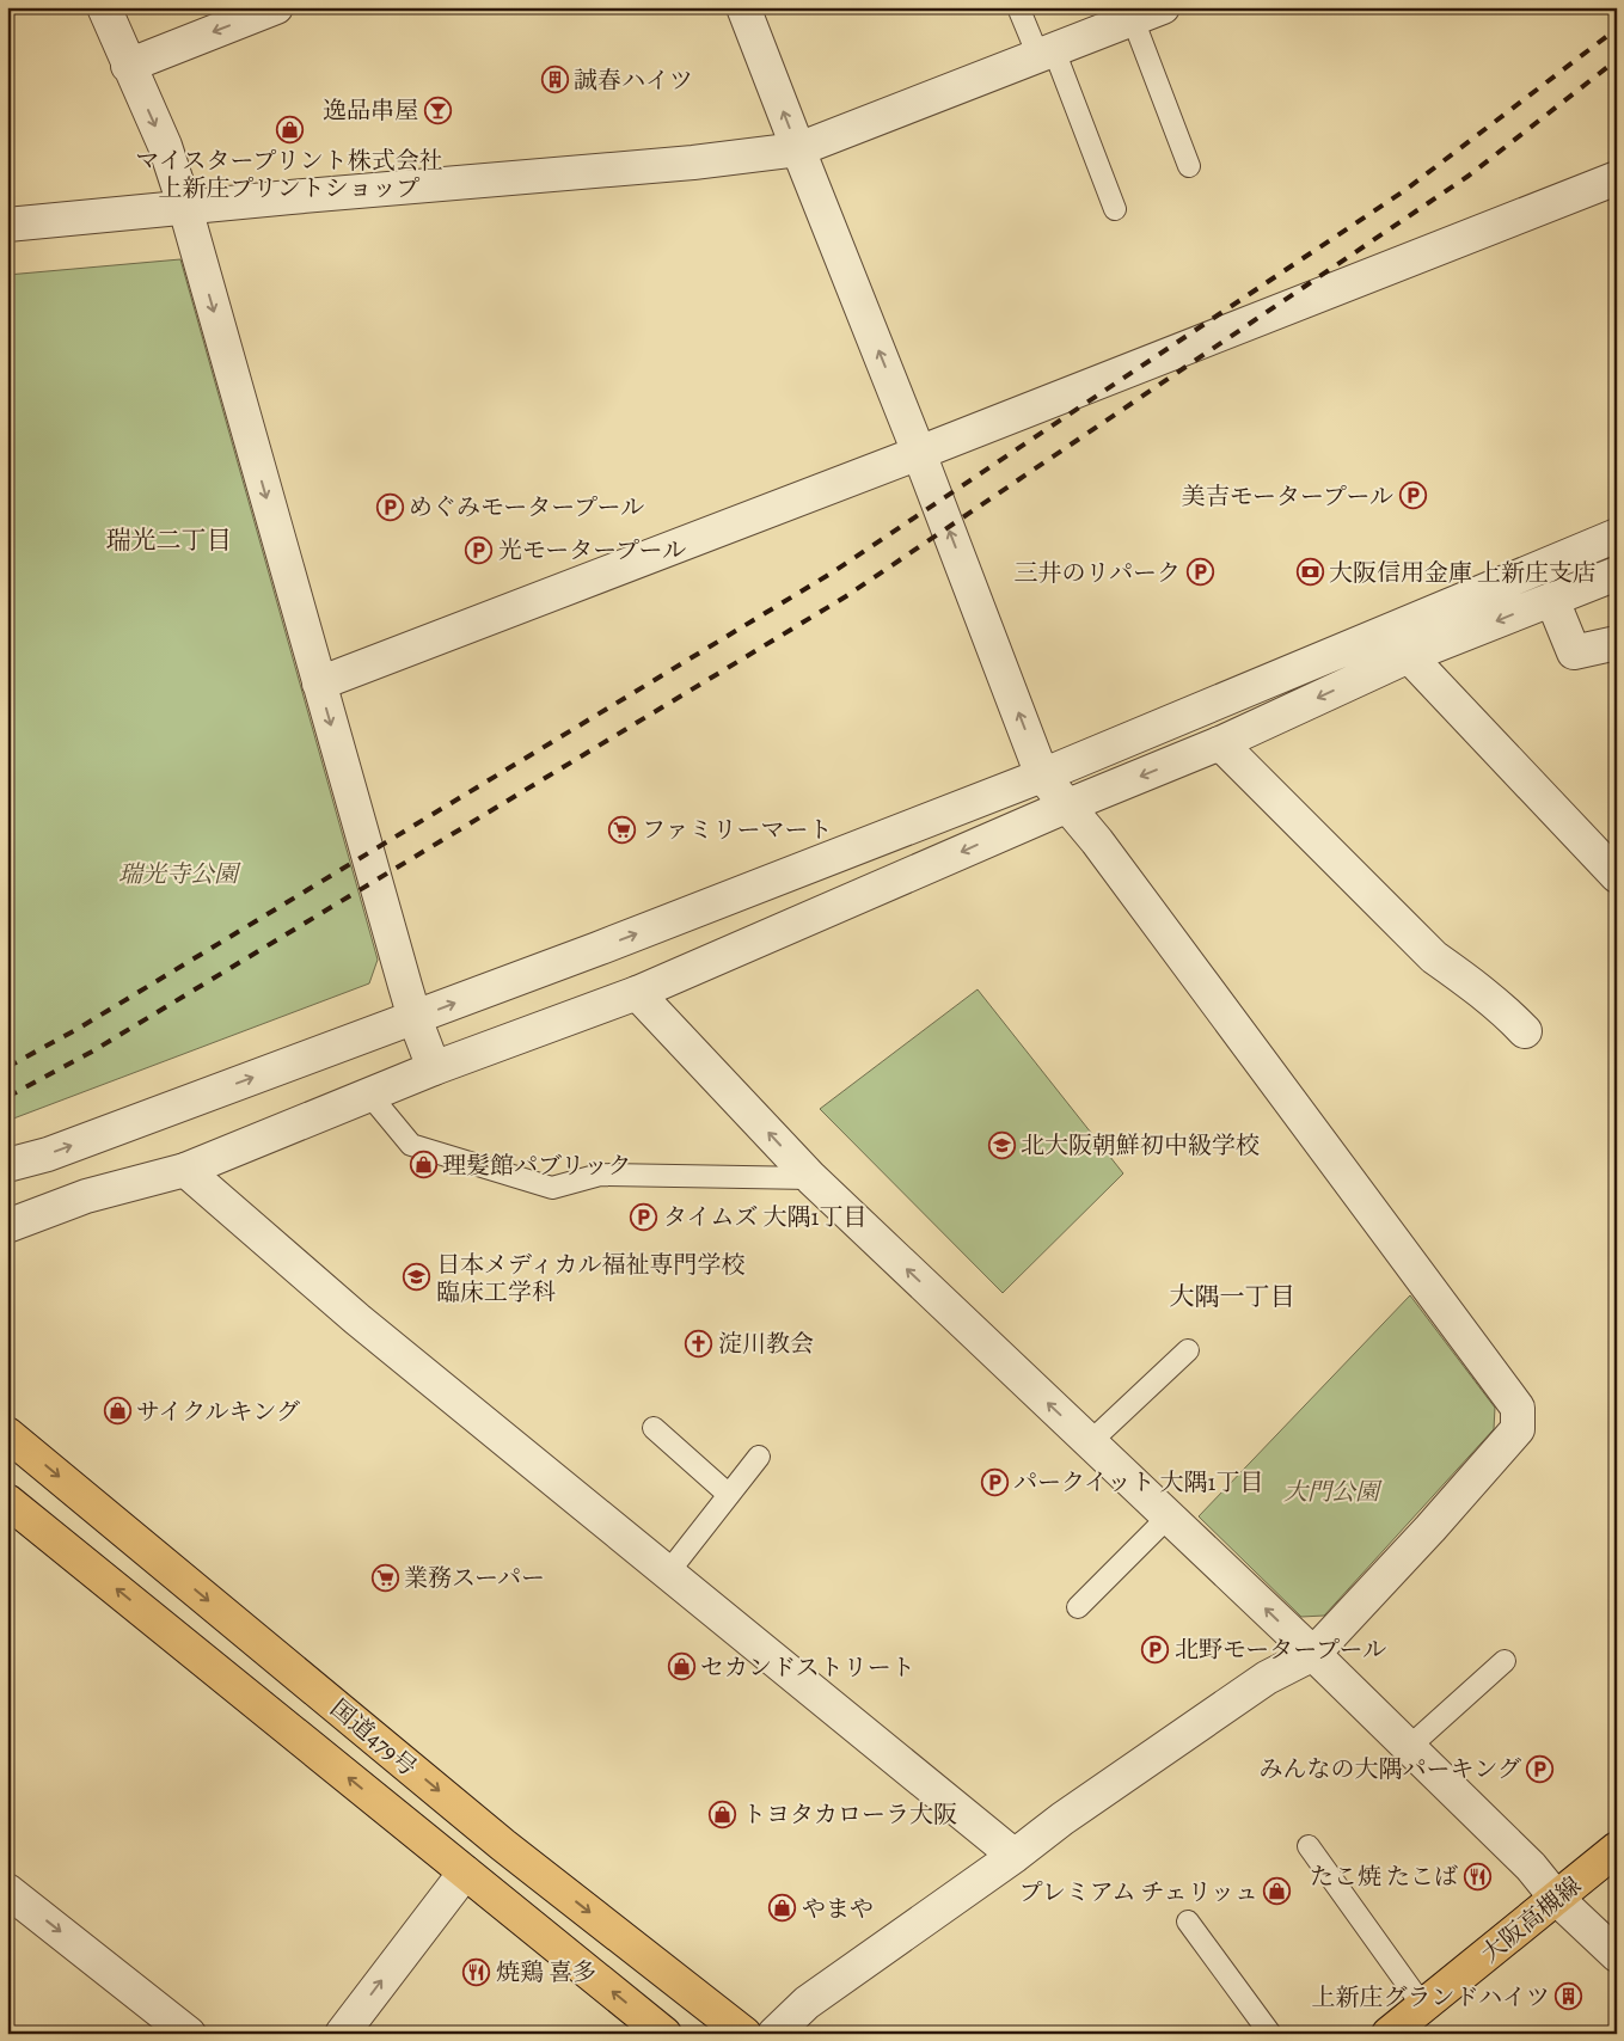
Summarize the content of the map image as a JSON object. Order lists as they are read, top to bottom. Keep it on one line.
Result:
{"streets":{"main road":["国道479号","大阪高槻線"]},"districts":["瑞光二丁目","大隅一丁目"],"parks":["瑞光寺公園","大門公園"],"places":{"building":["誠春ハイツ","上新庄グランドハイツ"],"bar":["逸品串屋"],"shop":["マイスタープリント株式会社 上新庄プリントショップ","理髪館パブリック","サイクルキング","セカンドストリート","トヨタカローラ大阪","プレミアム チェリッュ","やまや"],"parking":["美吉モータープール","めぐみモータープール","光モータープール","三井のリパーク","タイムズ 大隅1丁目","パークイット 大隅1丁目","北野モータープール","みんなの大隅パーキング"],"bank":["大阪信用金庫 上新庄支店"],"supermarket":["ファミリーマート","業務スーパー"],"school or university":["北大阪朝鮮初中級学校","日本メディカル福祉専門学校 臨床工学科"],"church":["淀川教会"],"restaurant":["たこ焼 たこば","焼鶏 喜多"]}}
